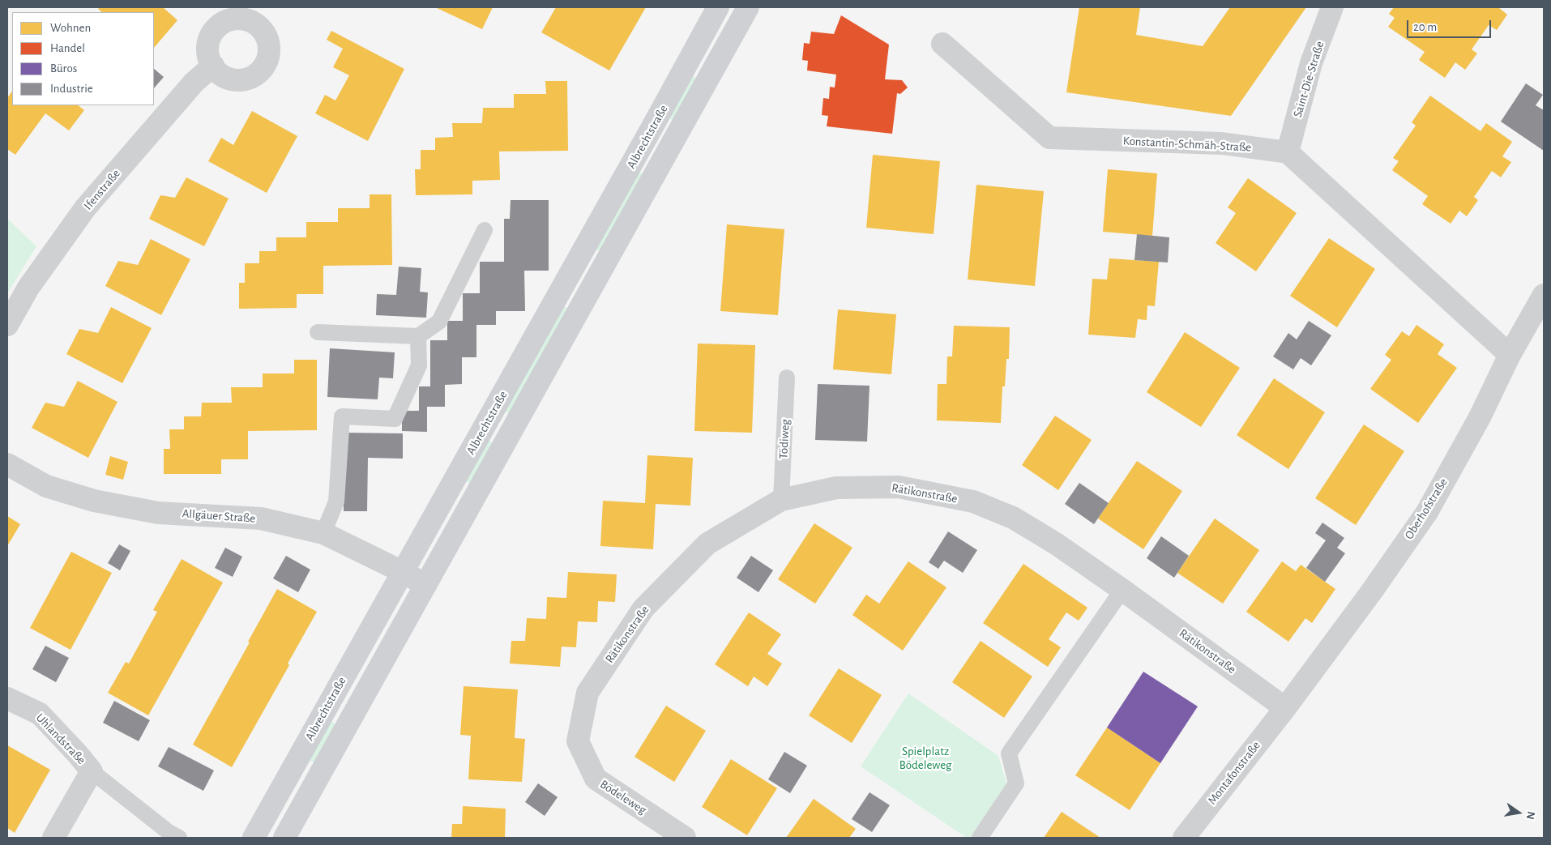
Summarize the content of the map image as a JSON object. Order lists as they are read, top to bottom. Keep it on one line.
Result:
{"streets":{"main road":["Albrechtstraße"],"street":["Saint-Die-Straße","Konstantin-Schmäh-Straße","Ifenstraße","Rätikonstraße","Oberhofstraße","Allgäuer Straße","Uhlandstraße","Montafonstraße","Bödeleweg"],"lane":["Tödiweg"]},"crossings":[["Saint-Die-Straße","Konstantin-Schmäh-Straße"],["Albrechtstraße","Allgäuer Straße"],["Tödiweg","Rätikonstraße"],["Rätikonstraße","Oberhofstraße"],["Rätikonstraße","Montafonstraße"],["Rätikonstraße","Bödeleweg"],["Oberhofstraße","Montafonstraße"]],"parks":["Spielplatz Bödeleweg"],"legend":["Wohnen","Handel","Büros","Industrie"],"scale_bar":"20 m","north":"right"}
